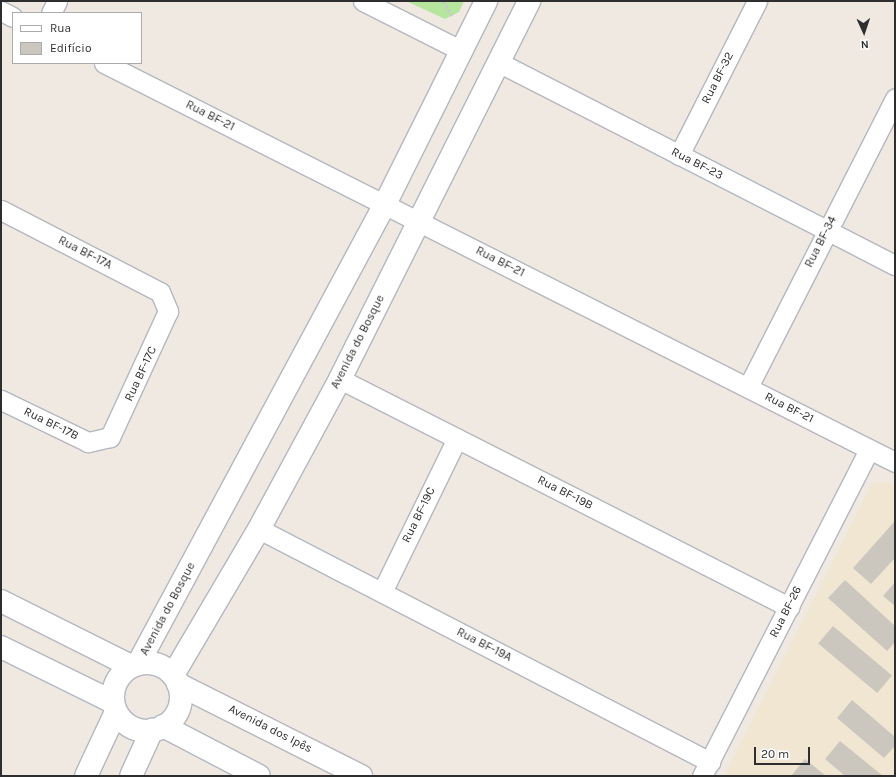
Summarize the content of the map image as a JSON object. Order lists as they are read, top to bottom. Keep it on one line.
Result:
{"streets":{"street":["Rua BF-32","Rua BF-21","Rua BF-23","Rua BF-34","Rua BF-17A","Avenida do Bosque","Rua BF-17C","Rua BF-17B","Rua BF-19B","Rua BF-19C","Rua BF-26","Rua BF-19A","Avenida dos Ipês"]},"crossings":[["Rua BF-32","Rua BF-23"],["Rua BF-21","Rua BF-34"],["Rua BF-21","Avenida do Bosque"],["Rua BF-21","Rua BF-26"],["Rua BF-23","Rua BF-34"],["Rua BF-23","Avenida do Bosque"],["Rua BF-17A","Rua BF-17C"],["Avenida do Bosque","Rua BF-19B"],["Avenida do Bosque","Rua BF-19A"],["Avenida do Bosque","Avenida dos Ipês"],["Rua BF-17C","Rua BF-17B"],["Rua BF-19B","Rua BF-19C"],["Rua BF-19B","Rua BF-26"],["Rua BF-19C","Rua BF-19A"],["Rua BF-26","Rua BF-19A"]],"legend":["Rua","Edifício"],"scale_bar":"20 m","north":"bottom"}
